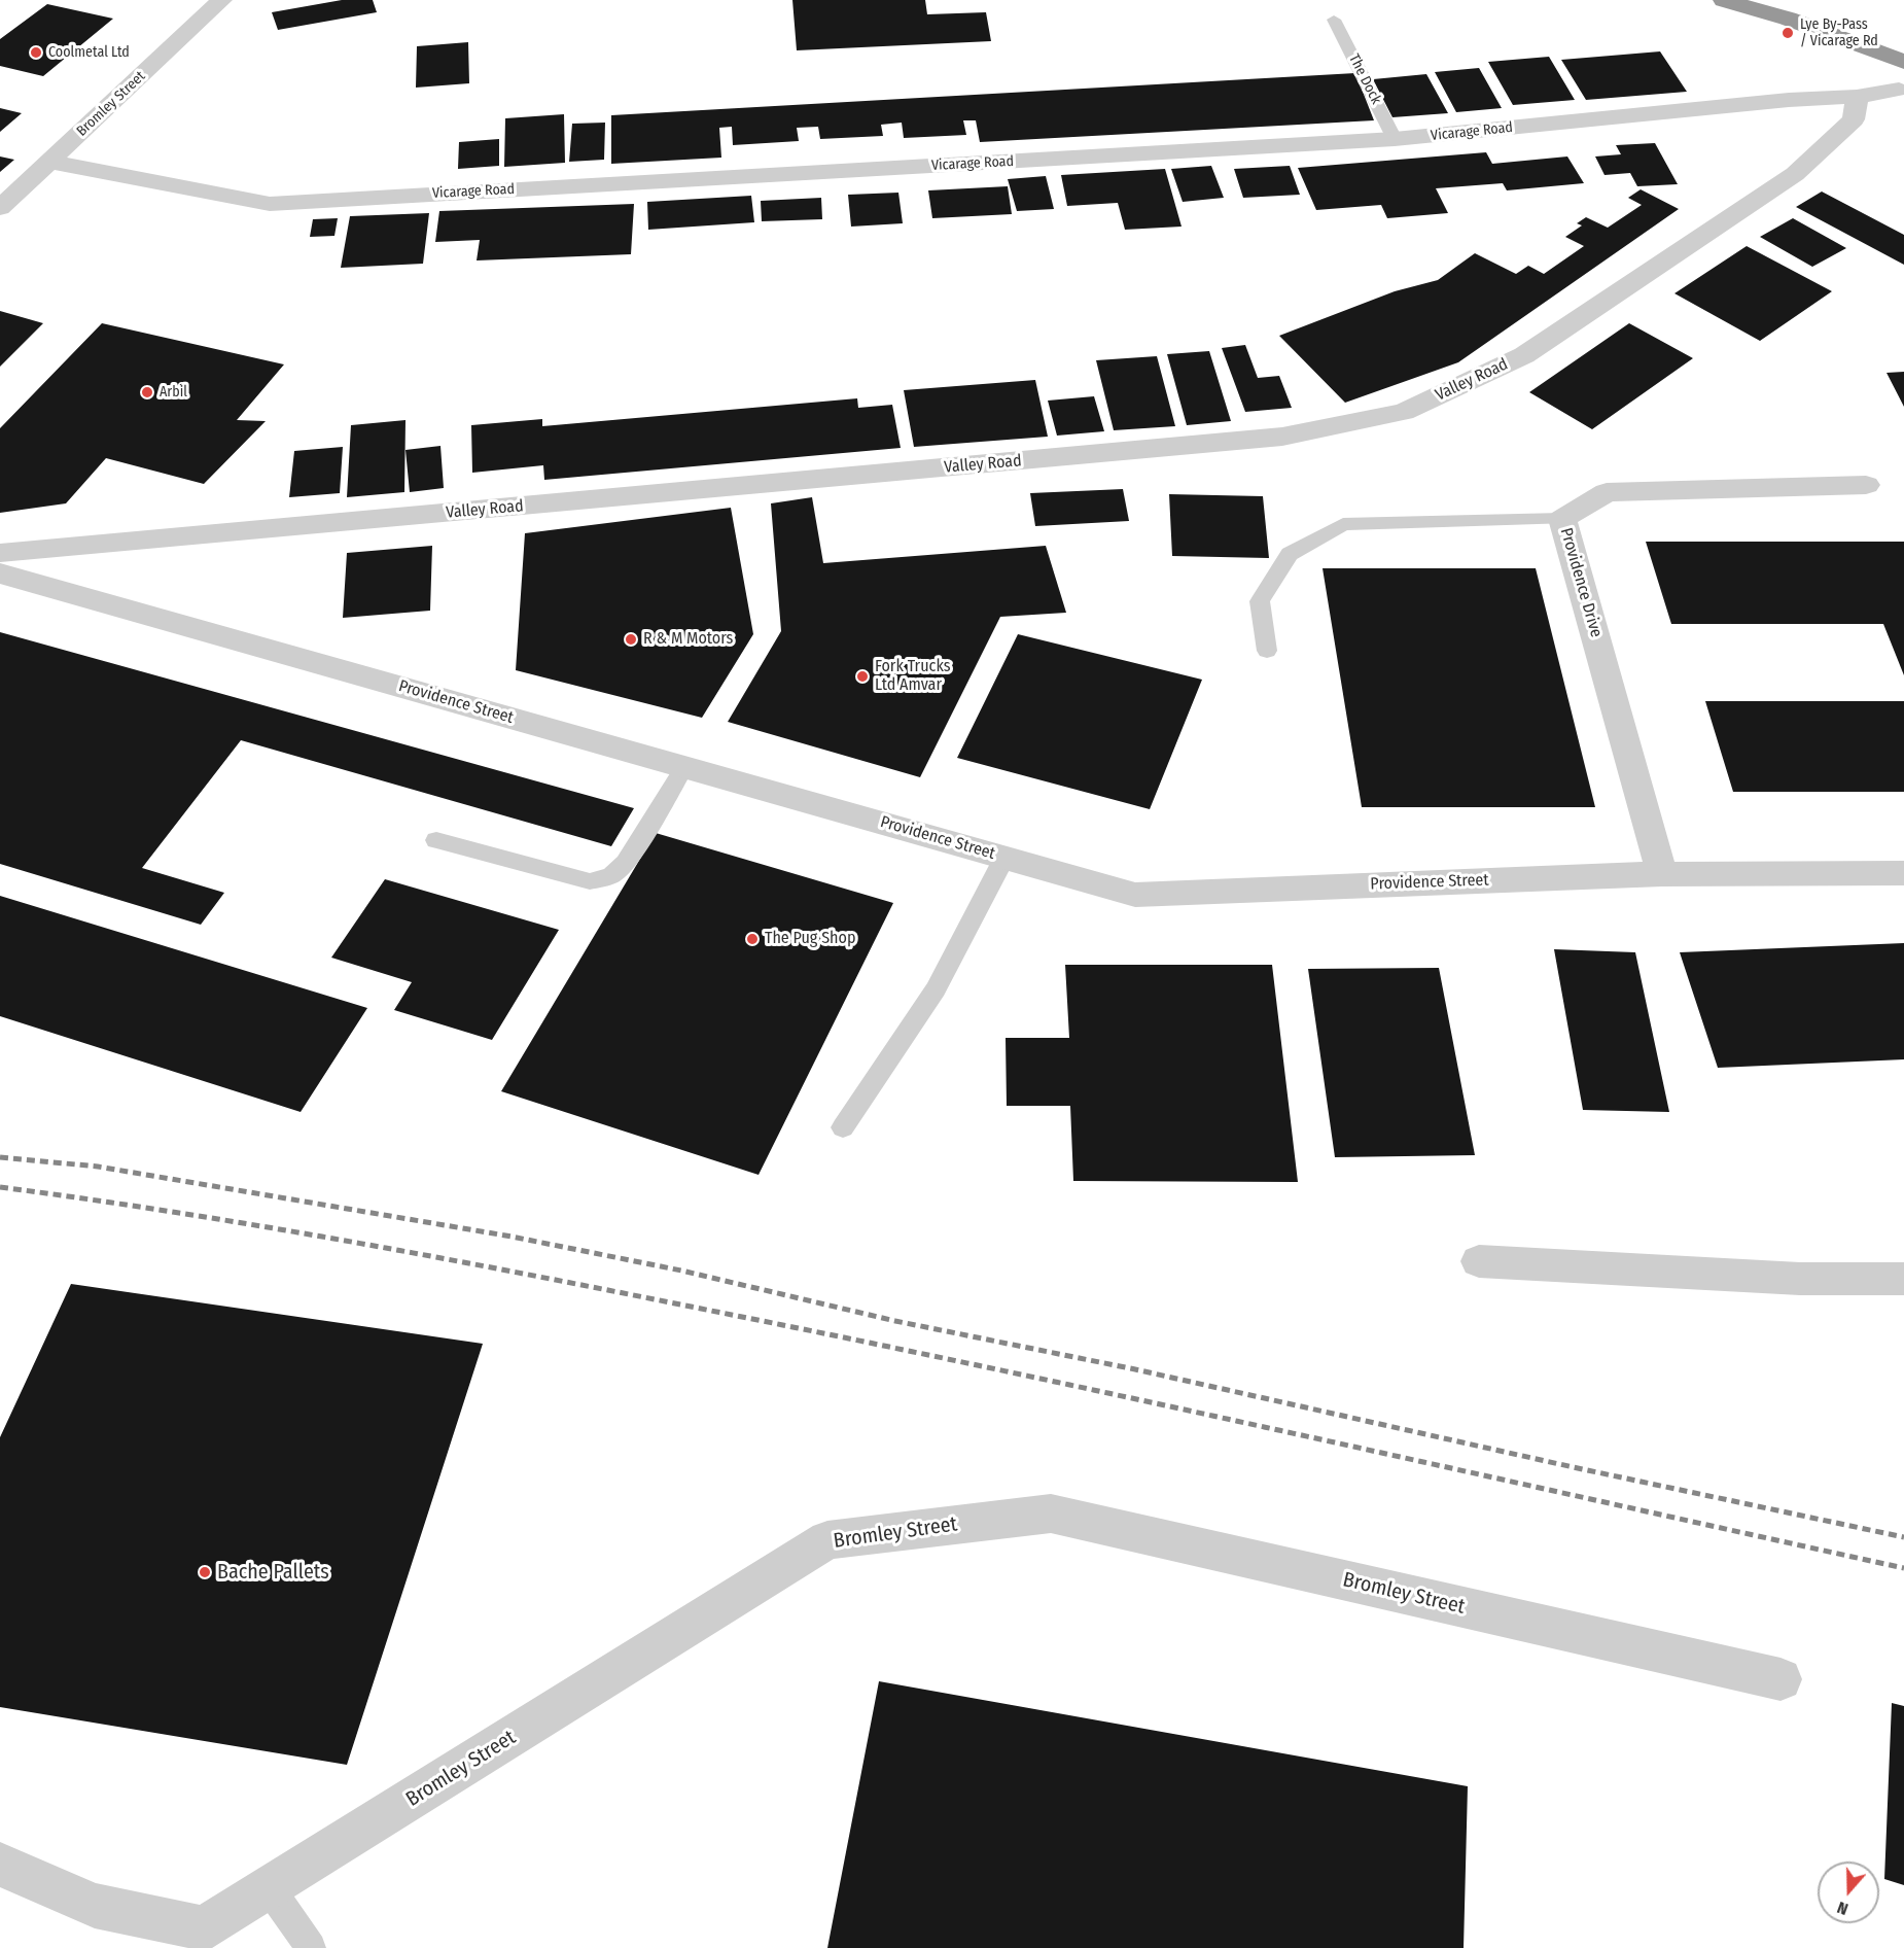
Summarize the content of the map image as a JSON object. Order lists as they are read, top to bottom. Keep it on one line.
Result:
{"streets":{"street":["Bromley Street","Vicarage Road","Valley Road","Providence Drive","Providence Street"],"lane":["The Dock"]},"crossings":[["The Dock","Vicarage Road"],["Bromley Street","Vicarage Road"],["Vicarage Road","Valley Road"],["Providence Drive","Providence Street"]],"places":["Lye By-Pass / Vicarage Rd","Coolmetal Ltd","Arbil","R & M Motors","Fork Trucks Ltd Amvar","The Pug Shop","Bache Pallets"],"north":"bottom"}
